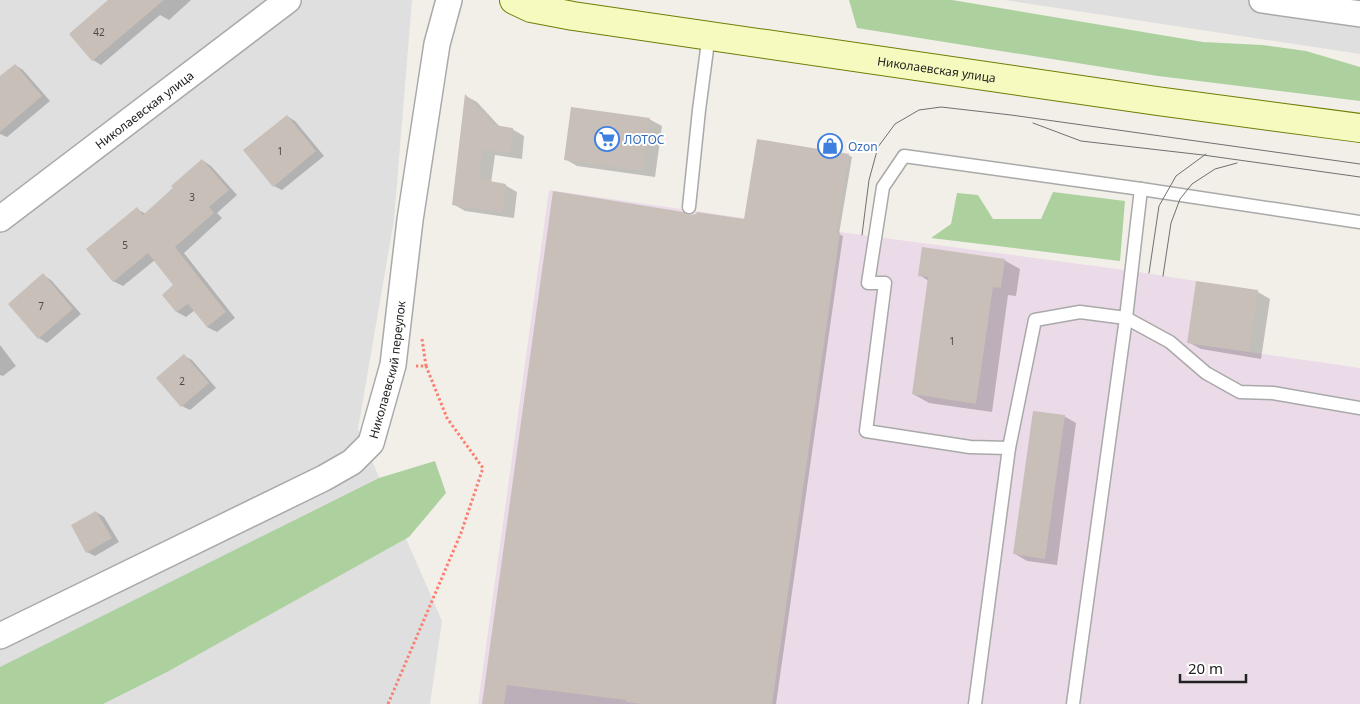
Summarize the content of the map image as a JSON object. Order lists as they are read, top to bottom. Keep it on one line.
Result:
{"streets":{"main road":["Николаевская улица"],"street":["Николаевский переулок"]},"places":{"supermarket":["ЛОТОС"],"shop":["Ozon"]},"house_numbers":["42","1","3","5","7","1","2"],"scale_bar":"20 m"}
